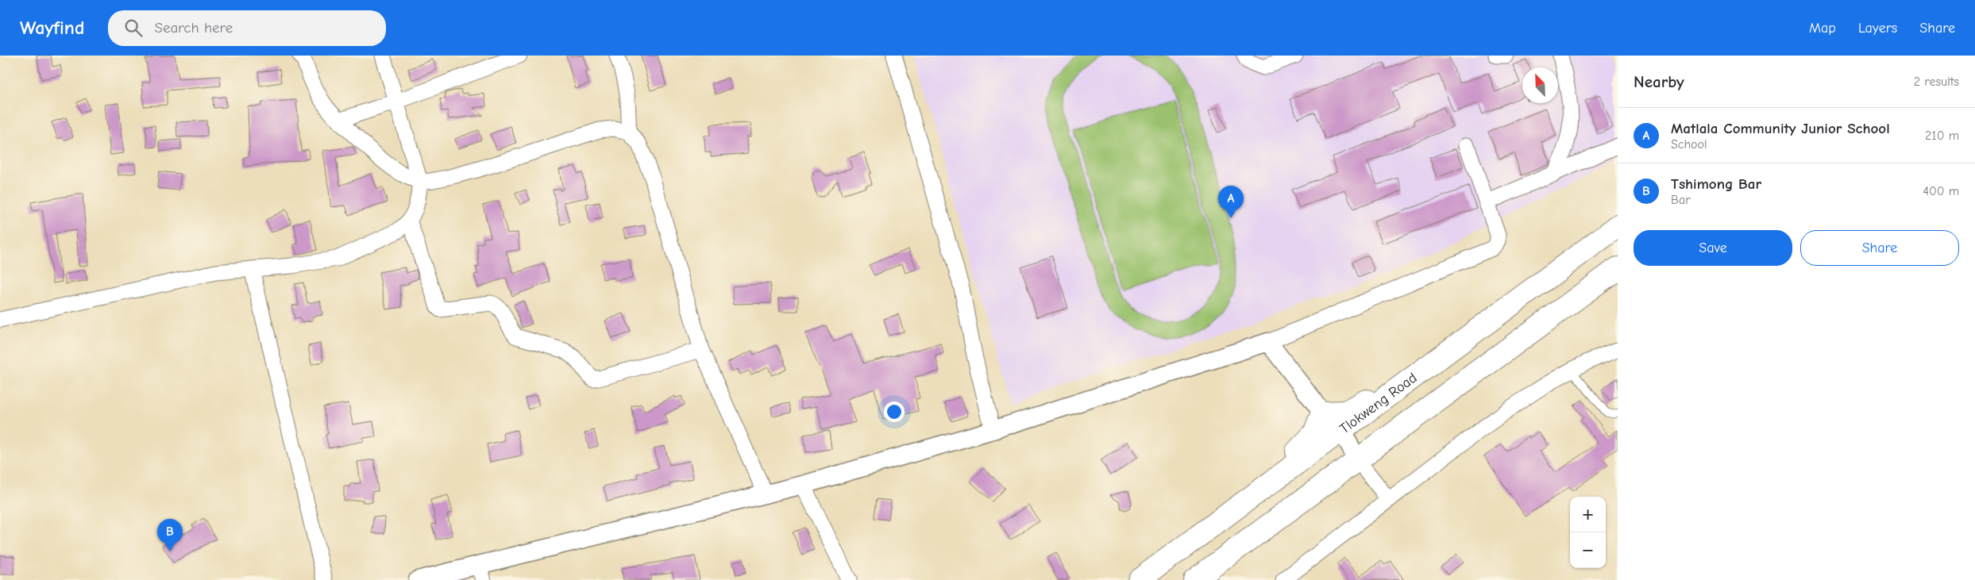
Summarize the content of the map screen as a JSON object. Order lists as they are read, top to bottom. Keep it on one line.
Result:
{"streets":{"main road":["Tlokweng Road"]},"north":"top left","page":{"header":"Wayfind","search":"Search here","nav":["Map","Layers","Share"],"heading":["Nearby","2 results"],"list":[{"mark":"A","name":"Matlala Community Junior School","note":"School","value":"210 m"},{"mark":"B","name":"Tshimong Bar","note":"Bar","value":"400 m"}],"pins":["A","B"],"buttons":["Save","Share"],"map_buttons":["+","−"]}}
